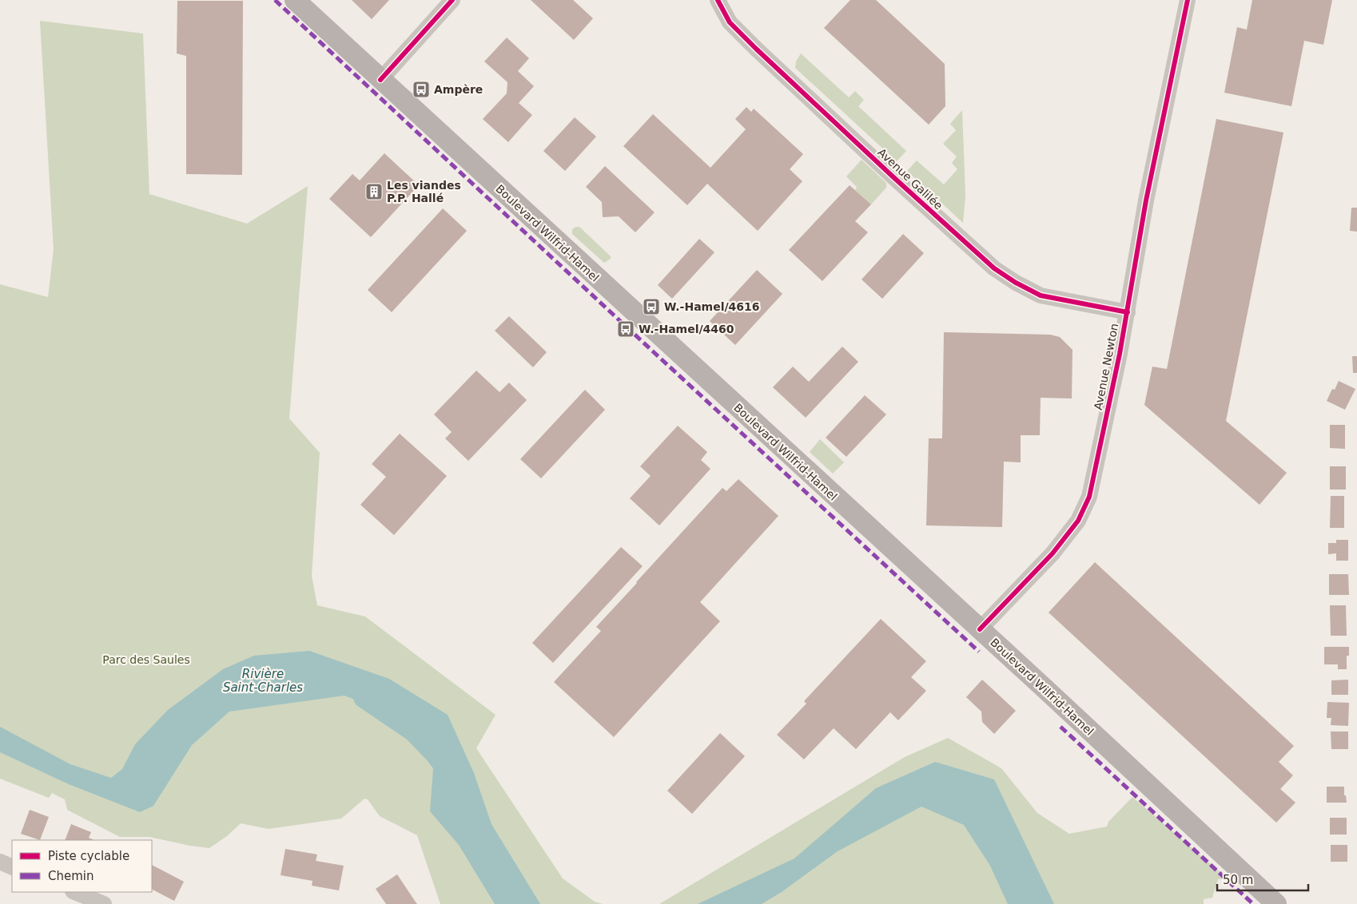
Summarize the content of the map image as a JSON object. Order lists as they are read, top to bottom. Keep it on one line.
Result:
{"streets":{"main road":["Boulevard Wilfrid-Hamel"],"street":["Avenue Galilée","Avenue Newton"]},"crossings":[["Avenue Galilée","Avenue Newton"],["Boulevard Wilfrid-Hamel","Avenue Newton"]],"water":["Rivière Saint-Charles"],"parks":["Parc des Saules"],"places":{"bus stop":["Ampère","W.-Hamel/4616","W.-Hamel/4460"],"building":["Les viandes P.P. Hallé"]},"legend":["Piste cyclable","Chemin"],"scale_bar":"50 m"}
